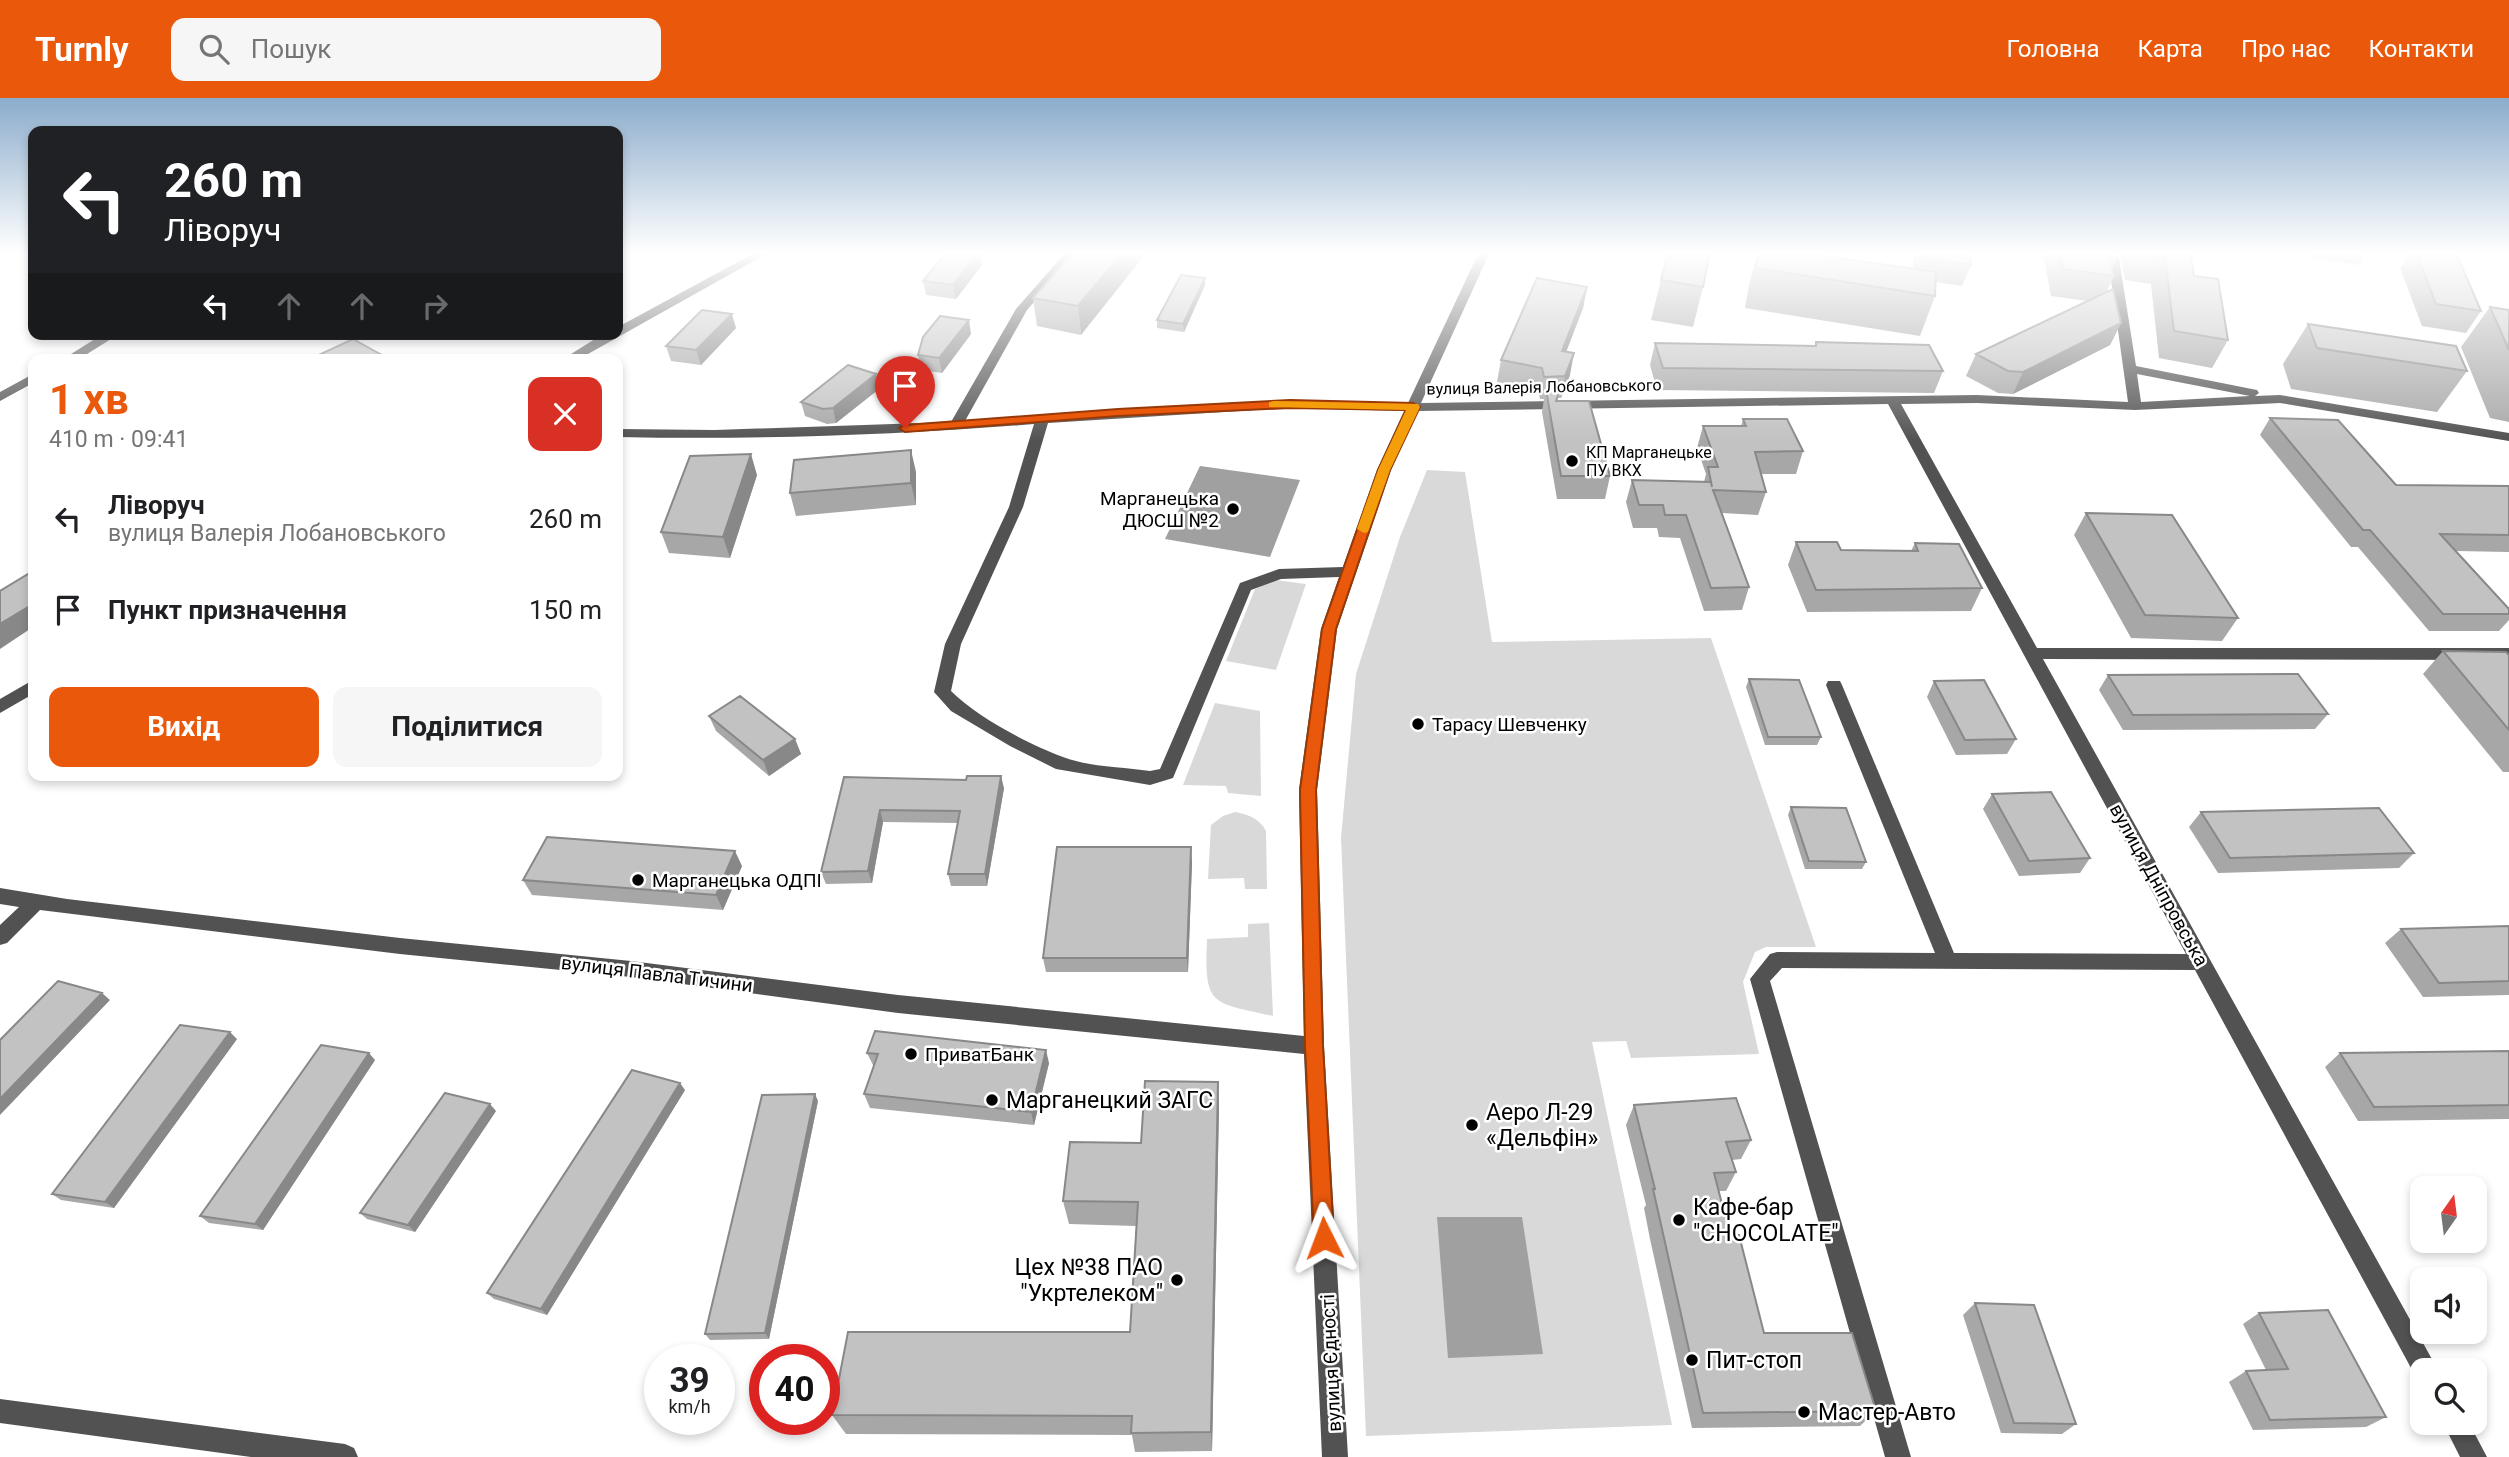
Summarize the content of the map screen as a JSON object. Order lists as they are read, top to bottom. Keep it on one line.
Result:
{"streets":{"street":["вулиця Валерія Лобановського","вулиця Дніпровська","вулиця Павла Тичини","вулиця Єдності"]},"crossings":[["вулиця Валерія Лобановського","вулиця Дніпровська"],["вулиця Валерія Лобановського","вулиця Єдності"],["вулиця Павла Тичини","вулиця Єдності"]],"places":["КП Марганецьке ПУ ВКХ","Марганецька ДЮСШ №2","Тарасу Шевченку","Марганецька ОДПІ","ПриватБанк","Марганецкий ЗАГС","Аеро Л-29 «Дельфін»","Кафе-бар \"CHOCOLATE\"","Цех №38 ПАО \"Укртелеком\"","Пит-стоп","Мастер-Авто"],"north":"top","page":{"header":"Turnly","search":"Пошук","nav":["Головна","Карта","Про нас","Контакти"],"turn":["260 m","Ліворуч"],"heading":["1 хв","410 m · 09:41"],"list":[{"name":"Ліворуч","note":"вулиця Валерія Лобановського","value":"260 m"},{"name":"Пункт призначення","value":"150 m"}],"buttons":["Вихід","Поділитися"],"speed":"39 km/h","limit":"40"}}
